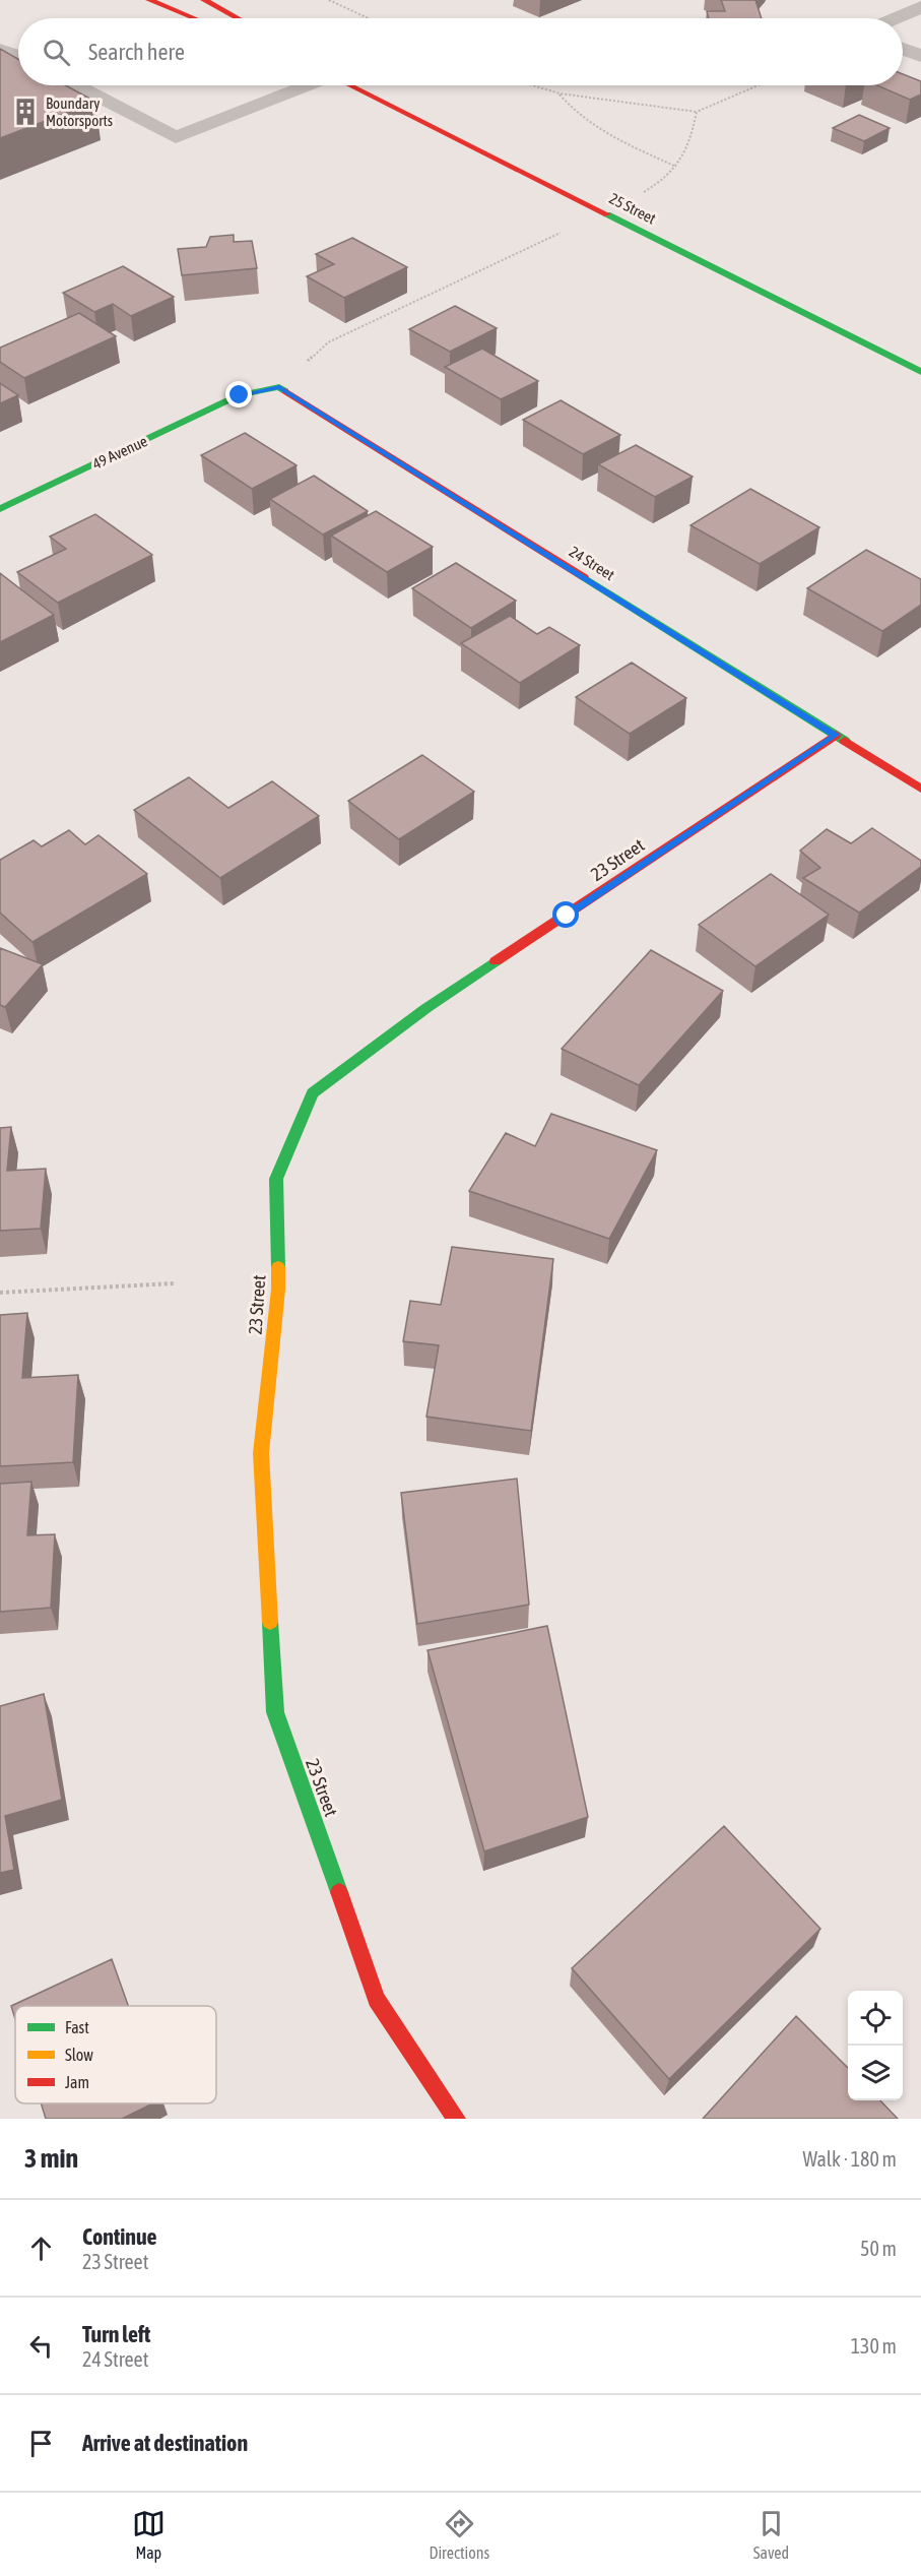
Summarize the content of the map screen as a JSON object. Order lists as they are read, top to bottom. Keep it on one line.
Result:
{"streets":{"street":["25 Street","49 Avenue","24 Street","23 Street"]},"crossings":[["49 Avenue","24 Street"],["24 Street","23 Street"]],"places":{"building":["Boundary Motorsports"]},"legend":["Fast","Slow","Jam"],"page":{"search":"Search here","heading":["3 min","Walk · 180 m"],"list":[["Continue","23 Street","50 m"],["Turn left","24 Street","130 m"],"Arrive at destination"],"nav":["Map","Directions","Saved"]}}
